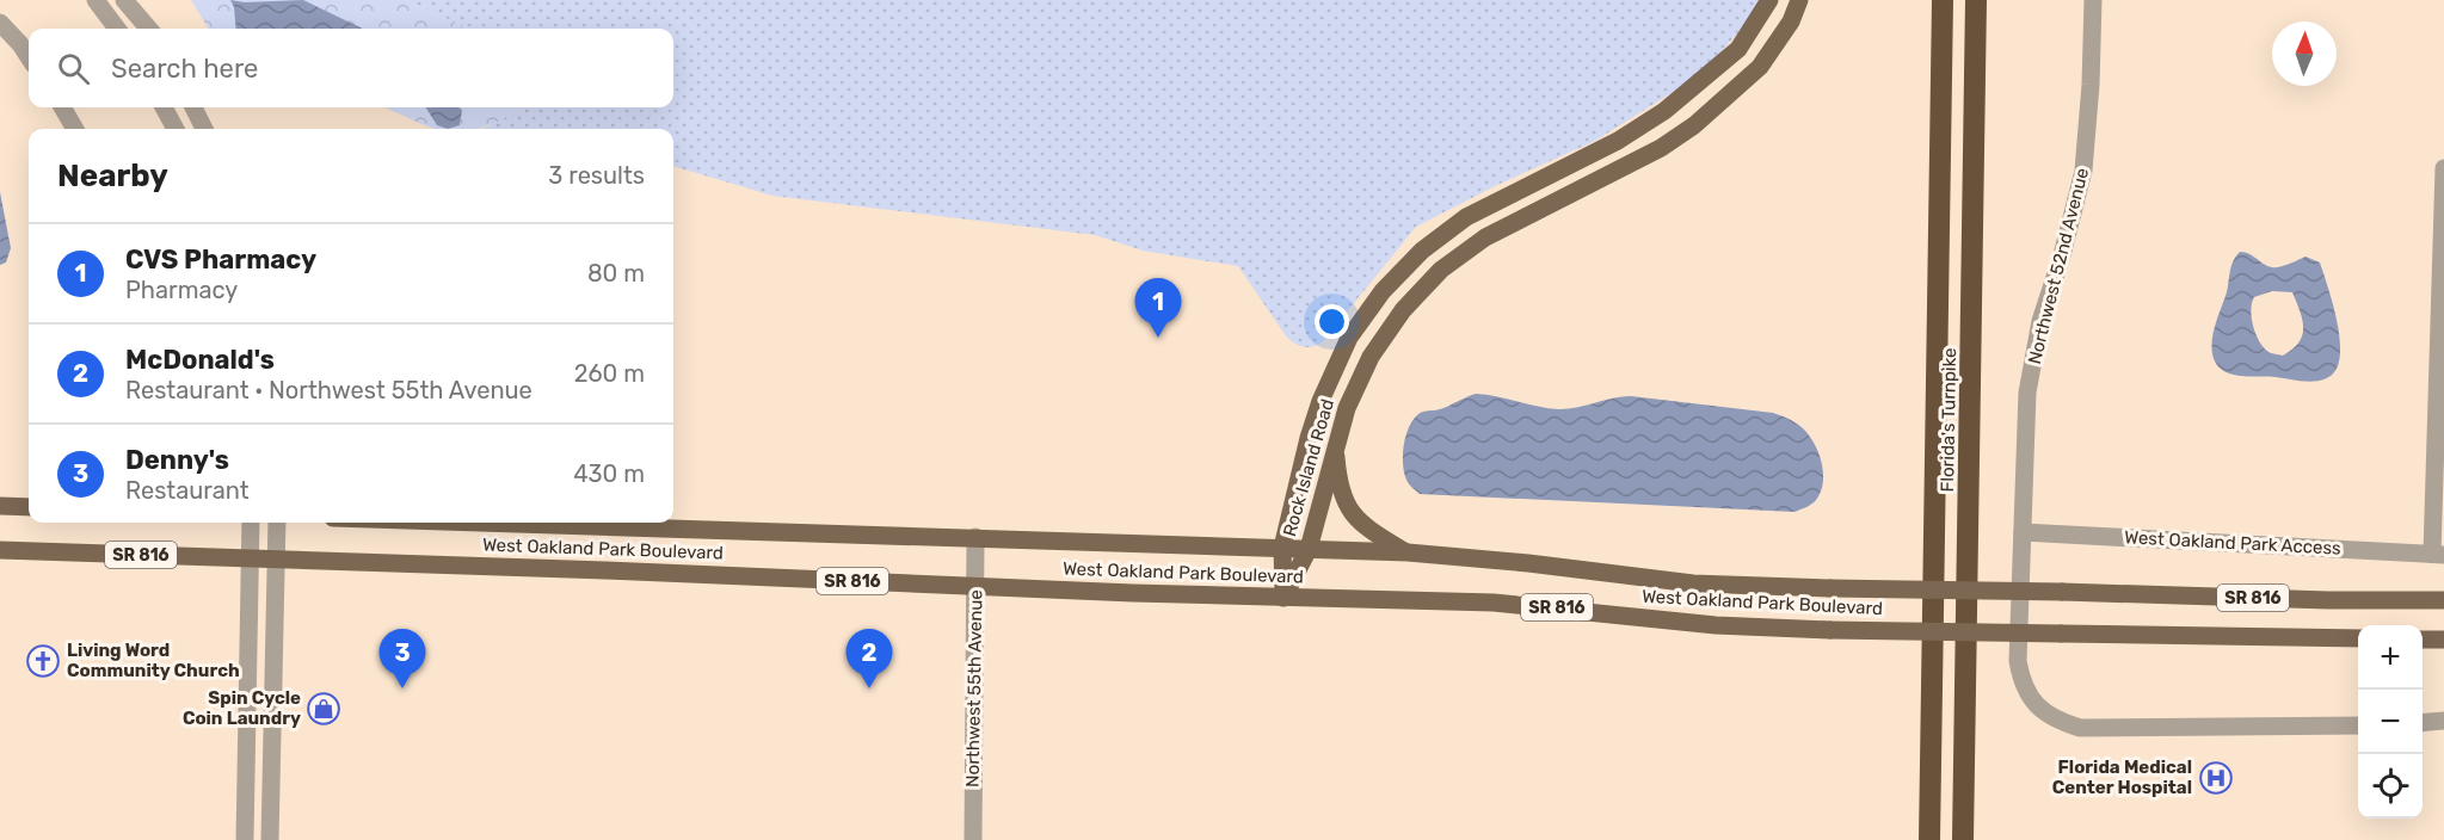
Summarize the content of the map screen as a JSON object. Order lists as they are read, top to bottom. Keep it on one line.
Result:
{"streets":{"highway":["Florida's Turnpike"],"main road":["Rock Island Road","West Oakland Park Boulevard","SR 816"],"street":["Northwest 52nd Avenue","West Oakland Park Access","Northwest 55th Avenue"]},"crossings":[["Northwest 52nd Avenue","West Oakland Park Access"],["Rock Island Road","West Oakland Park Boulevard"],["West Oakland Park Boulevard","Northwest 55th Avenue"]],"places":{"church":["Living Word Community Church"],"shop":["Spin Cycle Coin Laundry"],"hospital":["Florida Medical Center Hospital"]},"north":"top","page":{"search":"Search here","heading":["Nearby","3 results"],"list":[{"mark":"1","name":"CVS Pharmacy","note":"Pharmacy","value":"80 m"},{"mark":"2","name":"McDonald's","note":"Restaurant · Northwest 55th Avenue","value":"260 m"},{"mark":"3","name":"Denny's","note":"Restaurant","value":"430 m"}],"pins":["1","2","3"],"map_buttons":["+","−"]}}
